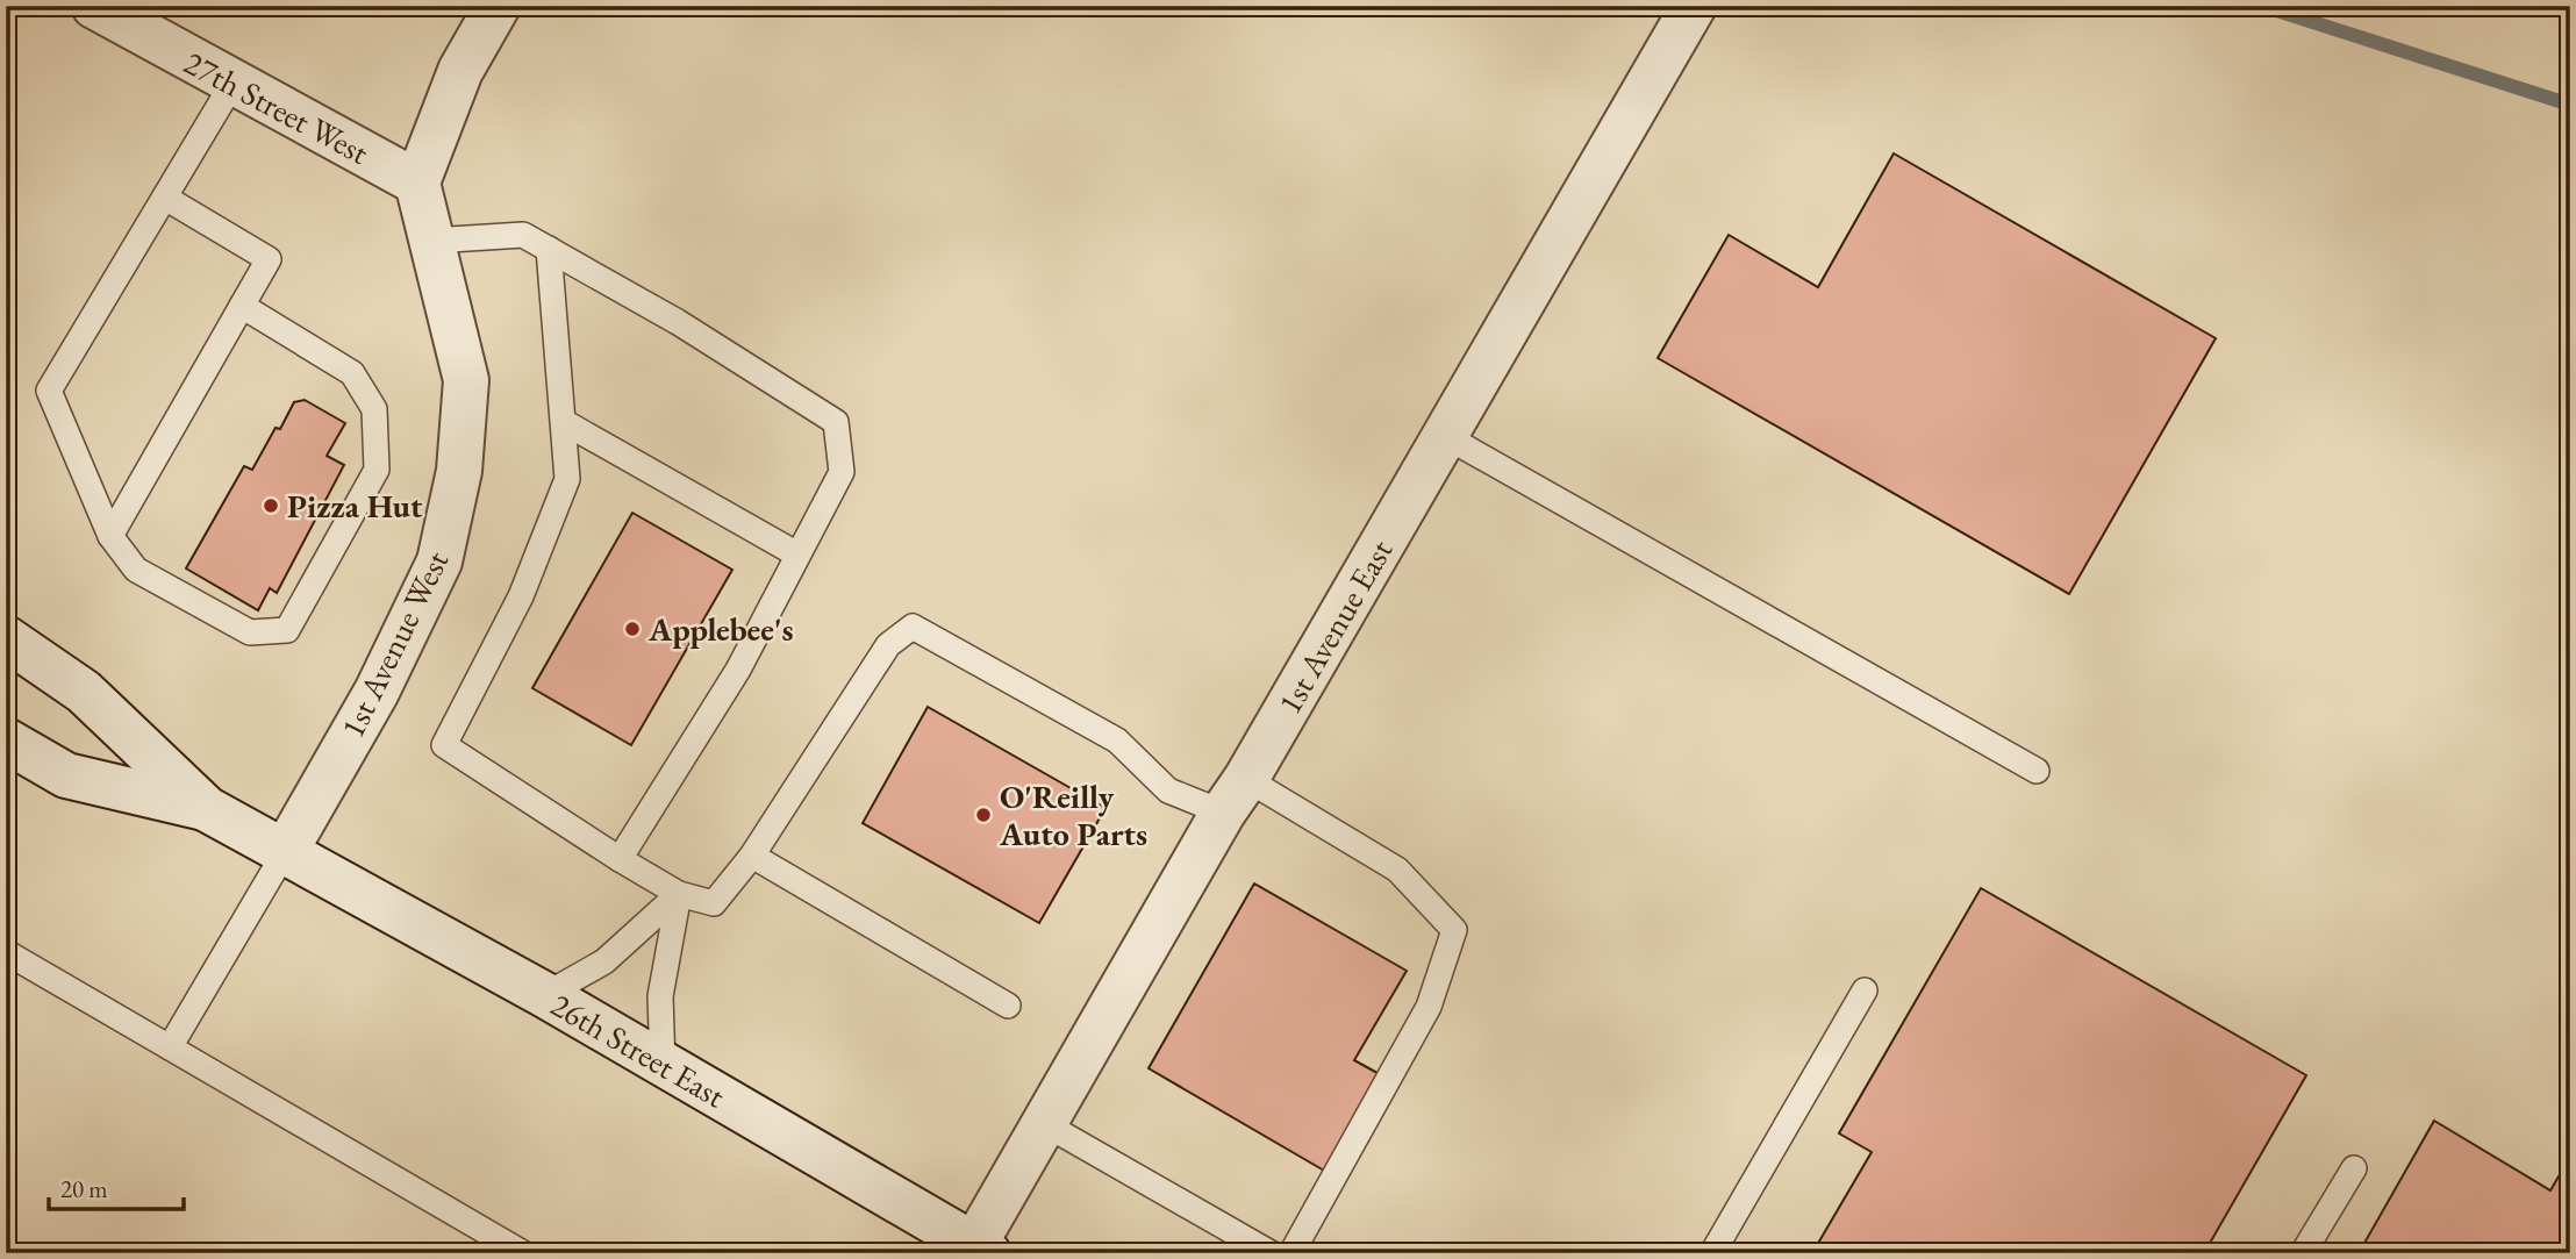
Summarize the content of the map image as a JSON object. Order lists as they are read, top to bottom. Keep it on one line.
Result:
{"streets":{"street":["27th Street West","1st Avenue East","1st Avenue West","26th Street East"]},"crossings":[["27th Street West","1st Avenue West"],["1st Avenue East","26th Street East"],["1st Avenue West","26th Street East"]],"places":["Pizza Hut","Applebee's","O'Reilly Auto Parts"],"scale_bar":"20 m"}
